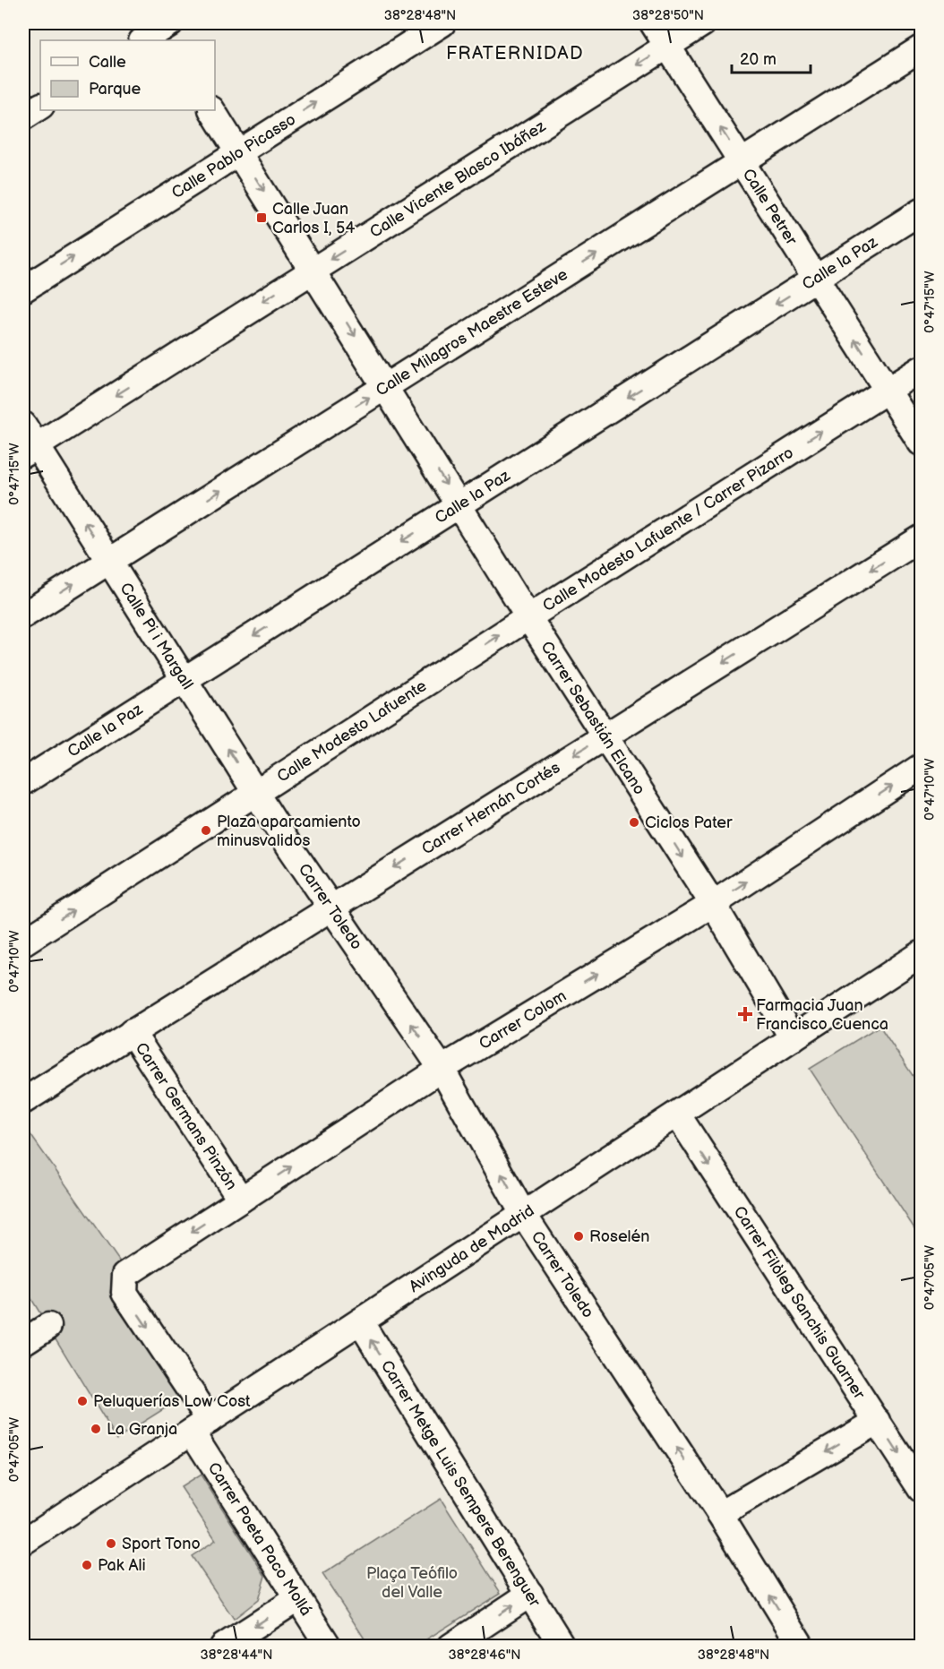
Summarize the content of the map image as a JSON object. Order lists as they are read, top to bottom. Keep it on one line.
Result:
{"streets":{"street":["Calle Pablo Picasso","Calle Vicente Blasco Ibáñez","Calle Petrer","Calle la Paz","Calle Milagros Maestre Esteve","Calle Modesto Lafuente / Carrer Pizarro","Calle Pi i Margall","Carrer Sebastián Elcano","Calle Modesto Lafuente","Carrer Hernán Cortés","Carrer Toledo","Carrer Colom","Carrer Germans Pinzón","Avinguda de Madrid","Carrer Filòleg Sanchis Guarner","Carrer Metge Luis Sempere Berenguer","Carrer Poeta Paco Mollá"]},"crossings":[["Calle Pablo Picasso","Carrer Sebastián Elcano"],["Calle Vicente Blasco Ibáñez","Calle Petrer"],["Calle Vicente Blasco Ibáñez","Calle Pi i Margall"],["Calle Vicente Blasco Ibáñez","Carrer Sebastián Elcano"],["Calle Petrer","Calle la Paz"],["Calle Petrer","Calle Milagros Maestre Esteve"],["Calle Petrer","Calle Modesto Lafuente / Carrer Pizarro"],["Calle la Paz","Calle Pi i Margall"],["Calle la Paz","Carrer Sebastián Elcano"],["Calle Milagros Maestre Esteve","Calle Pi i Margall"],["Calle Milagros Maestre Esteve","Carrer Sebastián Elcano"],["Calle Modesto Lafuente / Carrer Pizarro","Carrer Sebastián Elcano"],["Calle Modesto Lafuente / Carrer Pizarro","Calle Modesto Lafuente"],["Calle Pi i Margall","Calle Modesto Lafuente"],["Calle Pi i Margall","Carrer Toledo"],["Carrer Sebastián Elcano","Carrer Hernán Cortés"],["Carrer Sebastián Elcano","Carrer Colom"],["Carrer Sebastián Elcano","Avinguda de Madrid"],["Carrer Hernán Cortés","Carrer Toledo"],["Carrer Hernán Cortés","Carrer Germans Pinzón"],["Carrer Toledo","Carrer Colom"],["Carrer Toledo","Avinguda de Madrid"],["Carrer Colom","Carrer Germans Pinzón"],["Carrer Colom","Carrer Poeta Paco Mollá"],["Avinguda de Madrid","Carrer Filòleg Sanchis Guarner"],["Avinguda de Madrid","Carrer Metge Luis Sempere Berenguer"],["Avinguda de Madrid","Carrer Poeta Paco Mollá"]],"one_way":["Calle Pablo Picasso","Calle Vicente Blasco Ibáñez","Calle Petrer","Calle la Paz","Calle Milagros Maestre Esteve","Calle Modesto Lafuente / Carrer Pizarro","Calle Pi i Margall","Carrer Sebastián Elcano","Calle Modesto Lafuente","Carrer Hernán Cortés","Carrer Toledo","Carrer Filòleg Sanchis Guarner","Carrer Metge Luis Sempere Berenguer","Carrer Poeta Paco Mollá"],"districts":["FRATERNIDAD"],"parks":["Plaça Teófilo del Valle"],"places":{"transit":["Calle Juan Carlos I, 54"],"other":["Ciclos Pater","Plaza aparcamiento minusvalidos","Roselén","Peluquerías Low Cost","La Granja","Sport Tono","Pak Ali"],"health":["Farmacia Juan Francisco Cuenca"]},"legend":["Calle","Parque"],"scale_bar":"20 m","coordinates":["38°28'48\"N","38°28'50\"N","0°47'15\"W","0°47'10\"W","0°47'05\"W","38°28'44\"N","38°28'46\"N"]}
